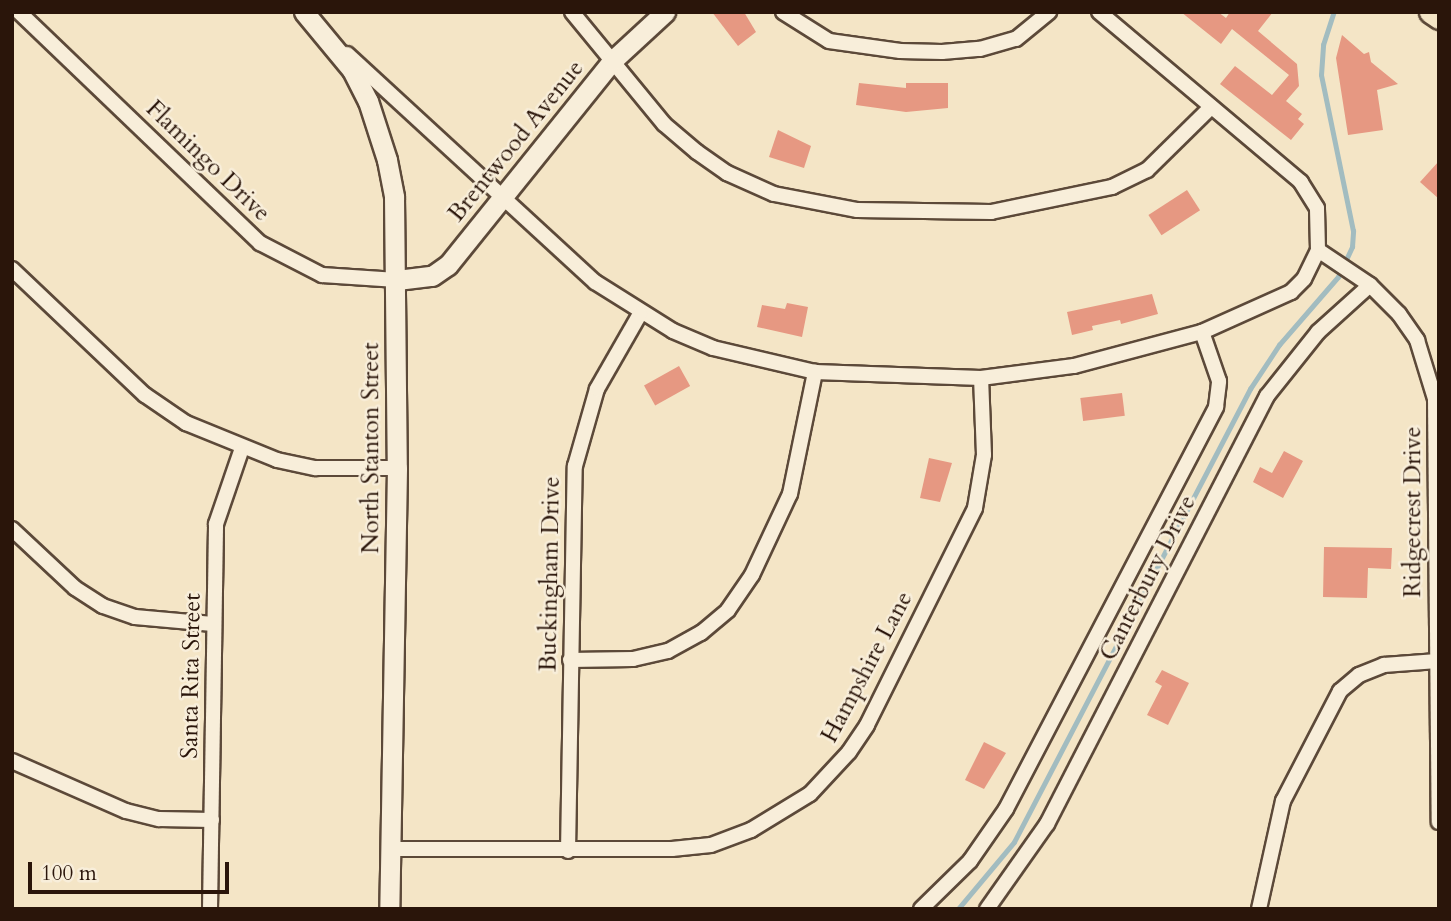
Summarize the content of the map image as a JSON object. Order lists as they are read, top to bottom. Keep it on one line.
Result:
{"streets":{"street":["Brentwood Avenue","Flamingo Drive","North Stanton Street","Ridgecrest Drive","Buckingham Drive","Canterbury Drive","Hampshire Lane","Santa Rita Street"]},"crossings":[["Brentwood Avenue","Flamingo Drive"],["Brentwood Avenue","North Stanton Street"],["Flamingo Drive","North Stanton Street"],["North Stanton Street","Hampshire Lane"],["Ridgecrest Drive","Canterbury Drive"],["Buckingham Drive","Hampshire Lane"]],"scale_bar":"100 m"}
